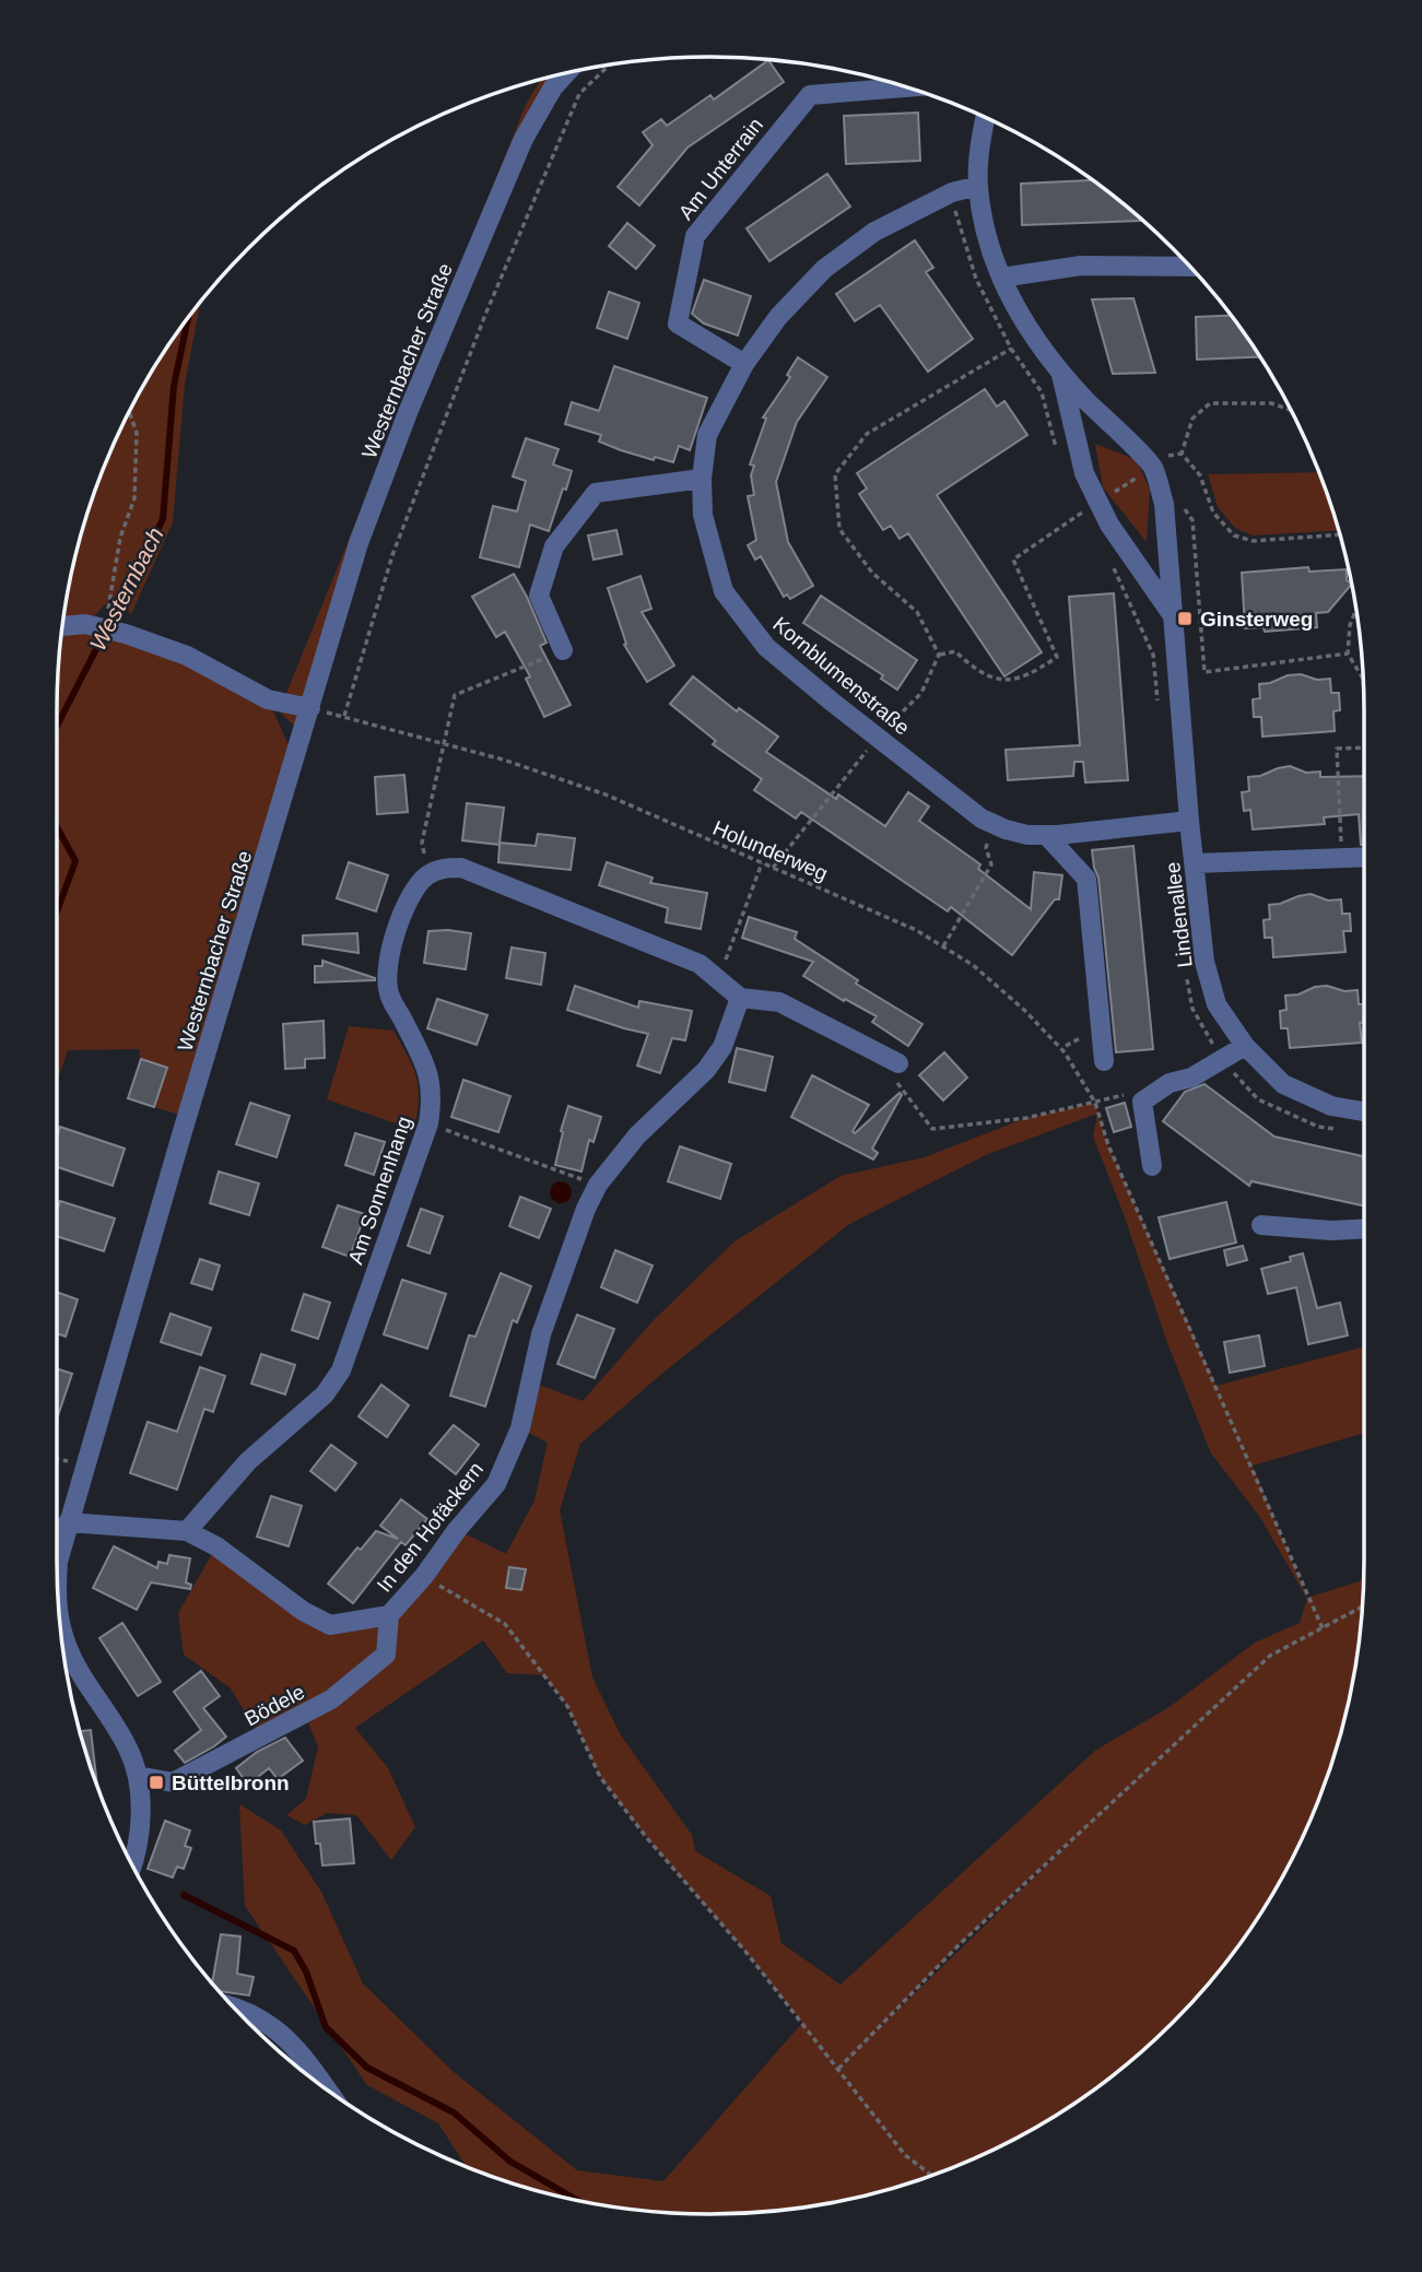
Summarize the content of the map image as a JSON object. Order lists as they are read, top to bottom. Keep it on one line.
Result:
{"streets":{"street":["Am Unterrain","Westernbacher Straße","Kornblumenstraße","Lindenallee","Am Sonnenhang","In den Hofäckern","Bödele"],"path":["Holunderweg"]},"crossings":[["Am Unterrain","Kornblumenstraße"],["Westernbacher Straße","In den Hofäckern"],["Westernbacher Straße","Bödele"],["Kornblumenstraße","Lindenallee"],["Am Sonnenhang","In den Hofäckern"],["In den Hofäckern","Bödele"]],"water":["Westernbach"],"places":{"transit":["Ginsterweg","Büttelbronn"]}}
